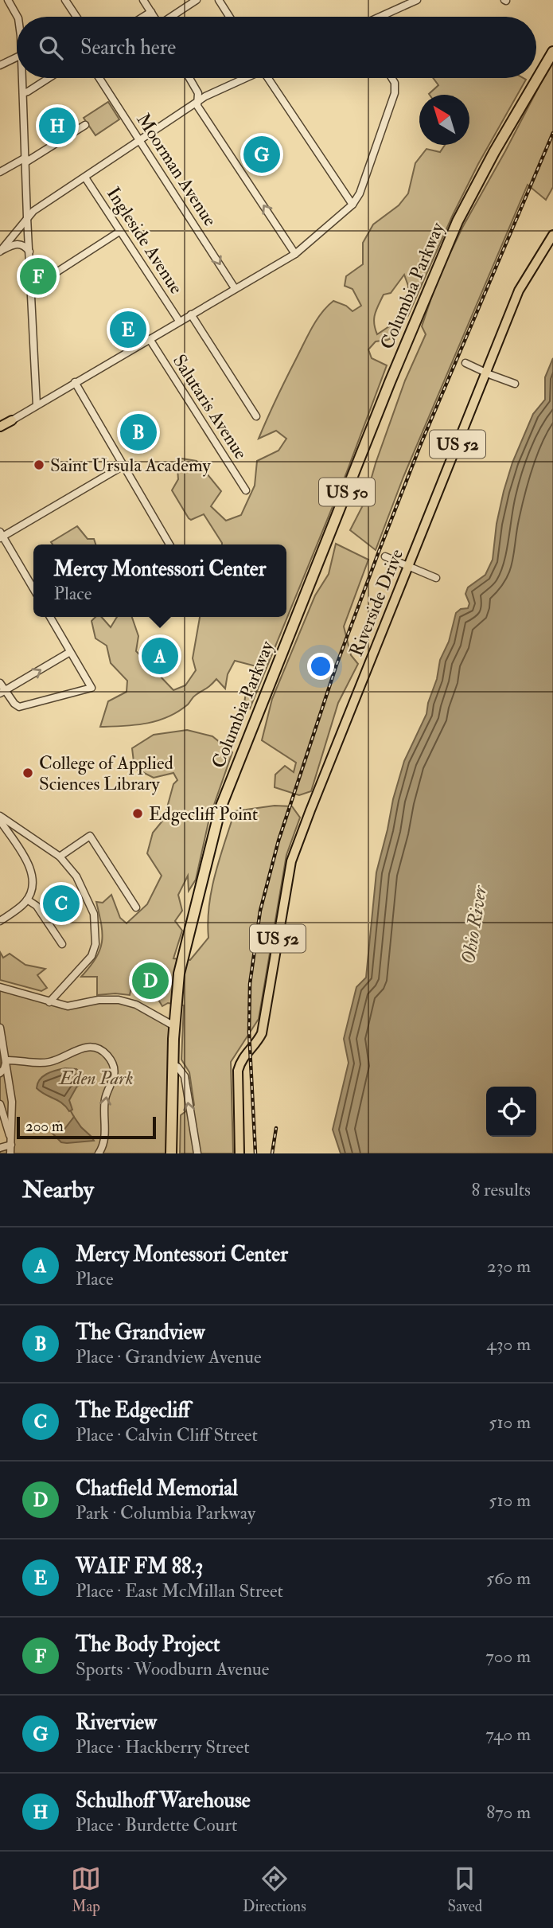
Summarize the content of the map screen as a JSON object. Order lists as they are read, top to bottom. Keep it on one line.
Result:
{"streets":{"highway":["Columbia Parkway","US 50"],"main road":["US 52","Riverside Drive"],"street":["Moorman Avenue","Ingleside Avenue","Salutaris Avenue"]},"one_way":["Moorman Avenue"],"water":["Ohio River"],"parks":["Eden Park"],"places":["Saint Ursula Academy","College of Applied Sciences Library","Edgecliff Point"],"scale_bar":"200 m","north":"top left","page":{"search":"Search here","pins":["H","G","F","E","B","A","C","D"],"popup":["Mercy Montessori Center","Place"],"scale":"200 m","heading":["Nearby","8 results"],"list":[{"mark":"A","name":"Mercy Montessori Center","note":"Place","value":"230 m"},{"mark":"B","name":"The Grandview","note":"Place · Grandview Avenue","value":"430 m"},{"mark":"C","name":"The Edgecliff","note":"Place · Calvin Cliff Street","value":"510 m"},{"mark":"D","name":"Chatfield Memorial","note":"Park · Columbia Parkway","value":"510 m"},{"mark":"E","name":"WAIF FM 88.3","note":"Place · East McMillan Street","value":"560 m"},{"mark":"F","name":"The Body Project","note":"Sports · Woodburn Avenue","value":"700 m"},{"mark":"G","name":"Riverview","note":"Place · Hackberry Street","value":"740 m"},{"mark":"H","name":"Schulhoff Warehouse","note":"Place · Burdette Court","value":"870 m"}],"nav":["Map","Directions","Saved"]}}
